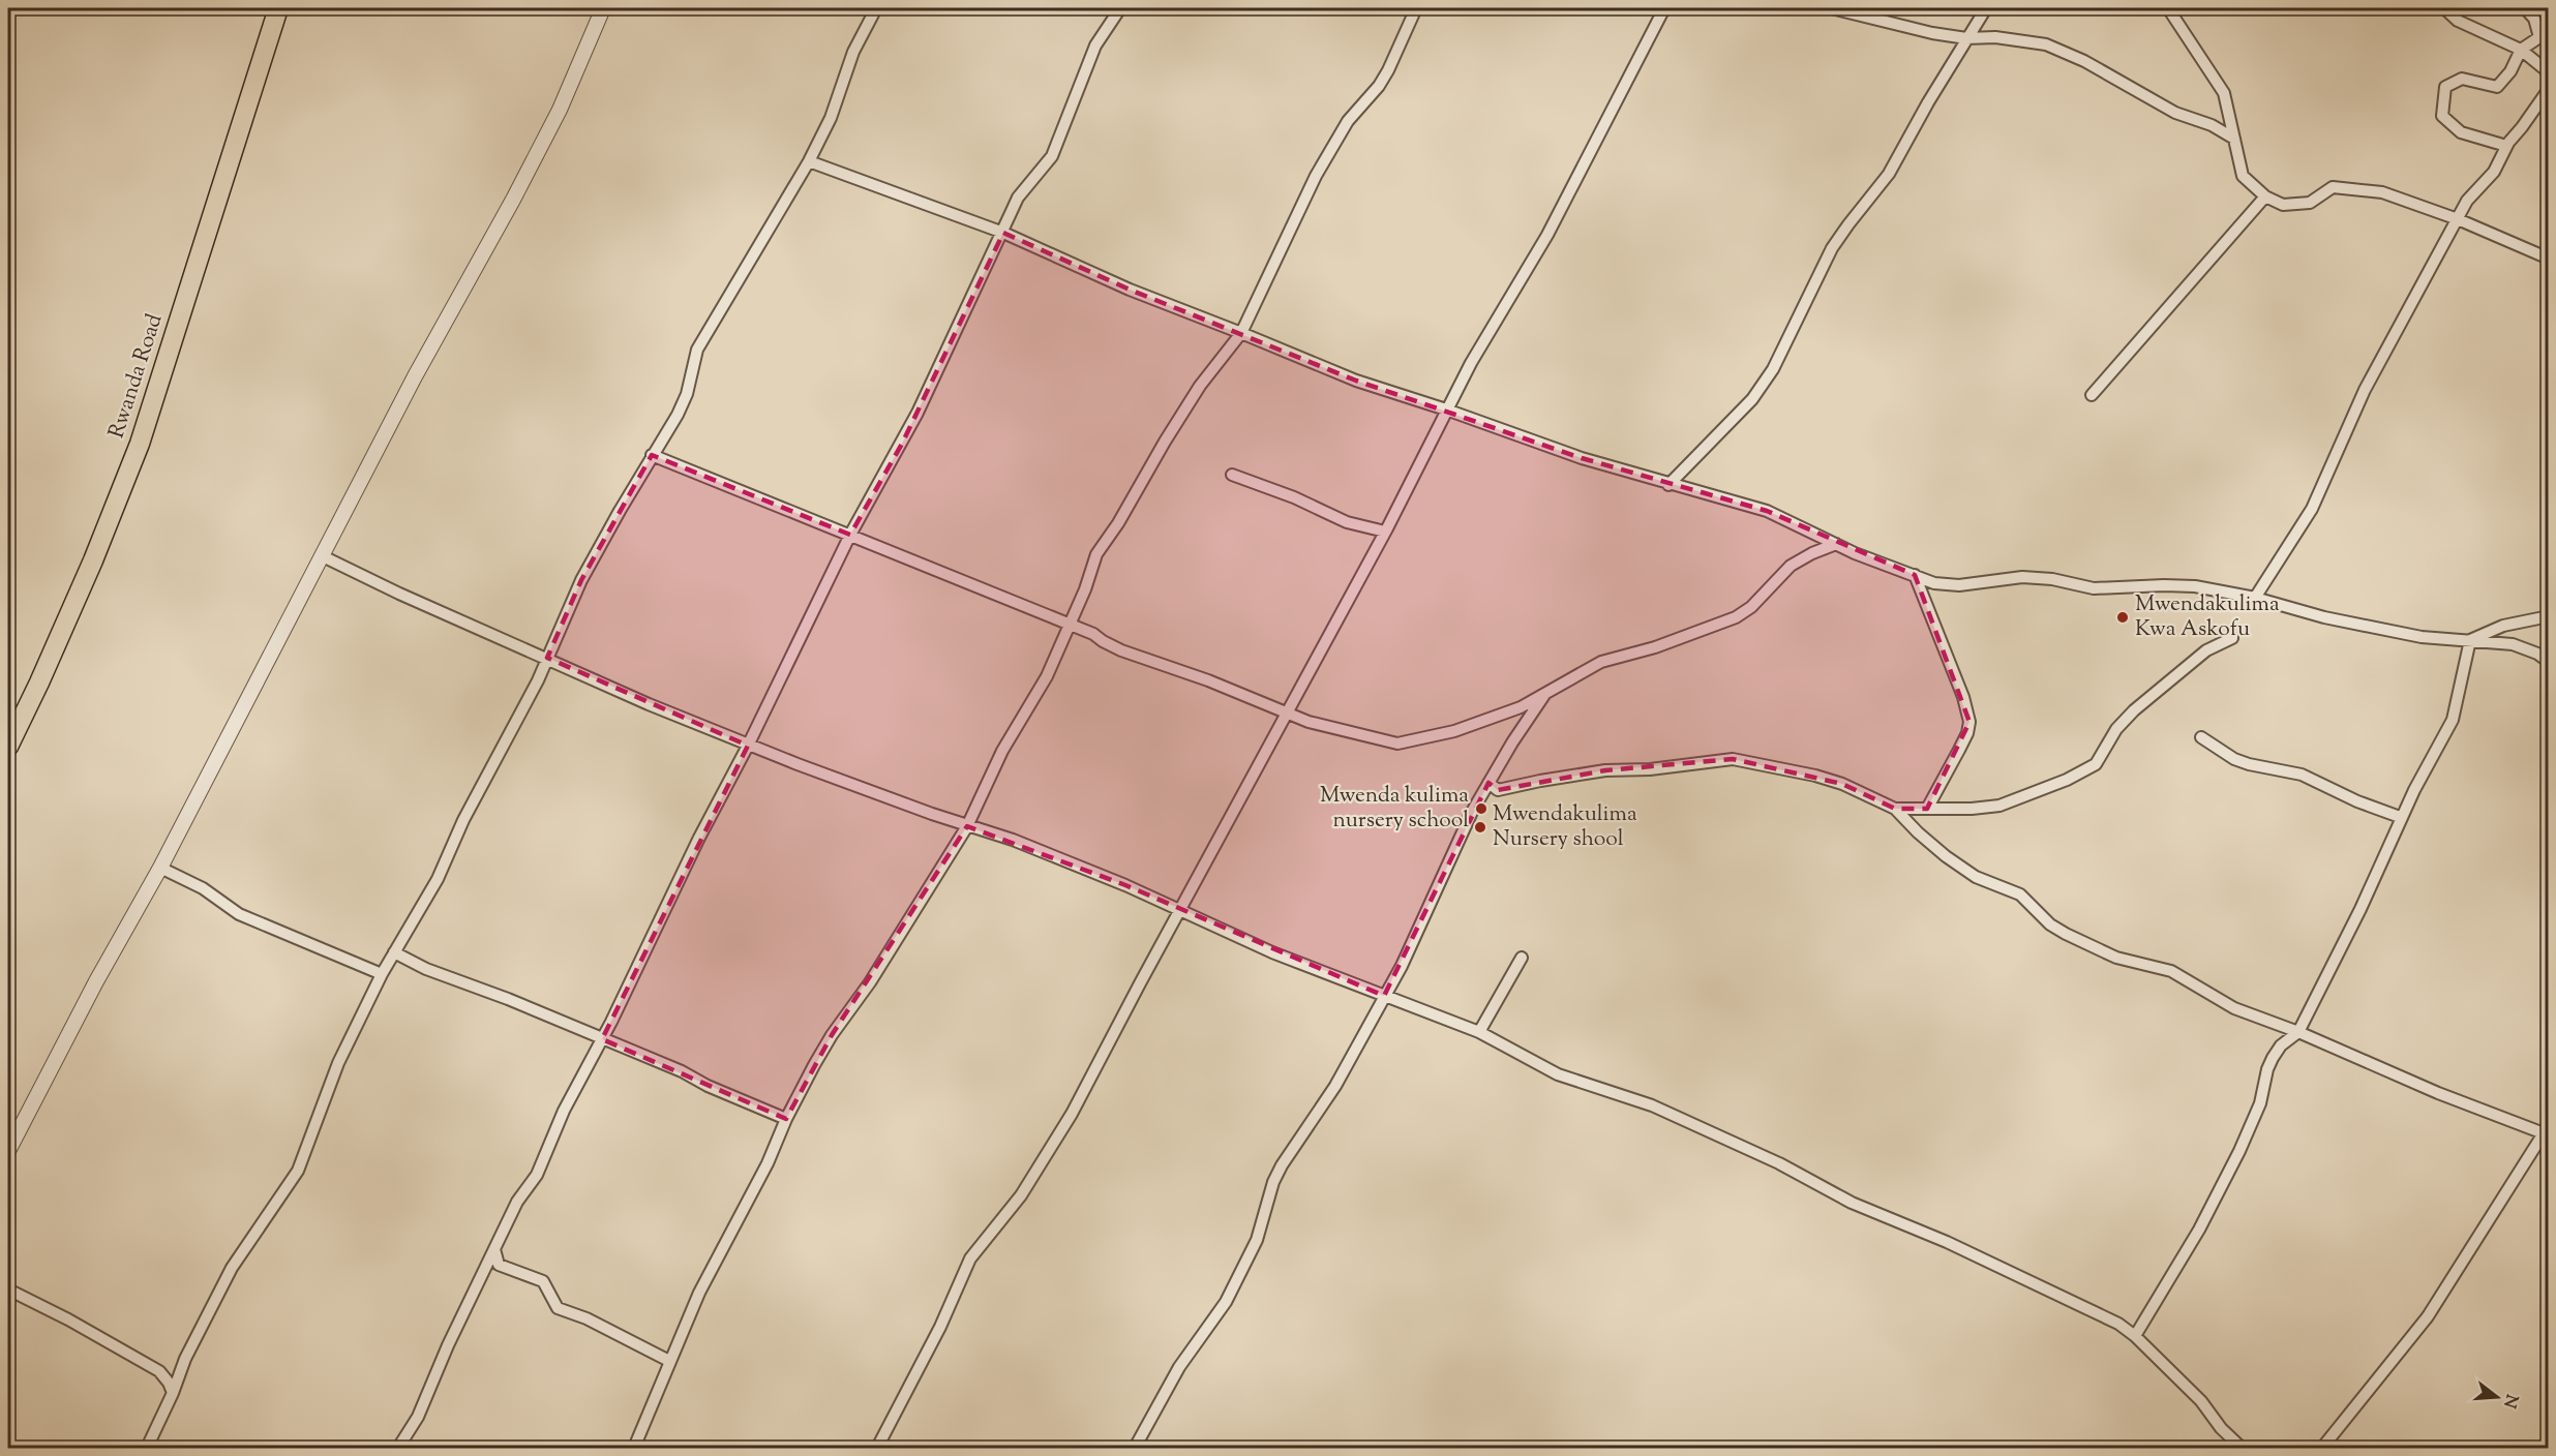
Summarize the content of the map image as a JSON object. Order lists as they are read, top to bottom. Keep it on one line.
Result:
{"streets":{"highway":["Rwanda Road"]},"places":["Mwendakulima Kwa Askofu","Mwenda kulima nursery school","Mwendakulima Nursery shool"],"north":"right"}
